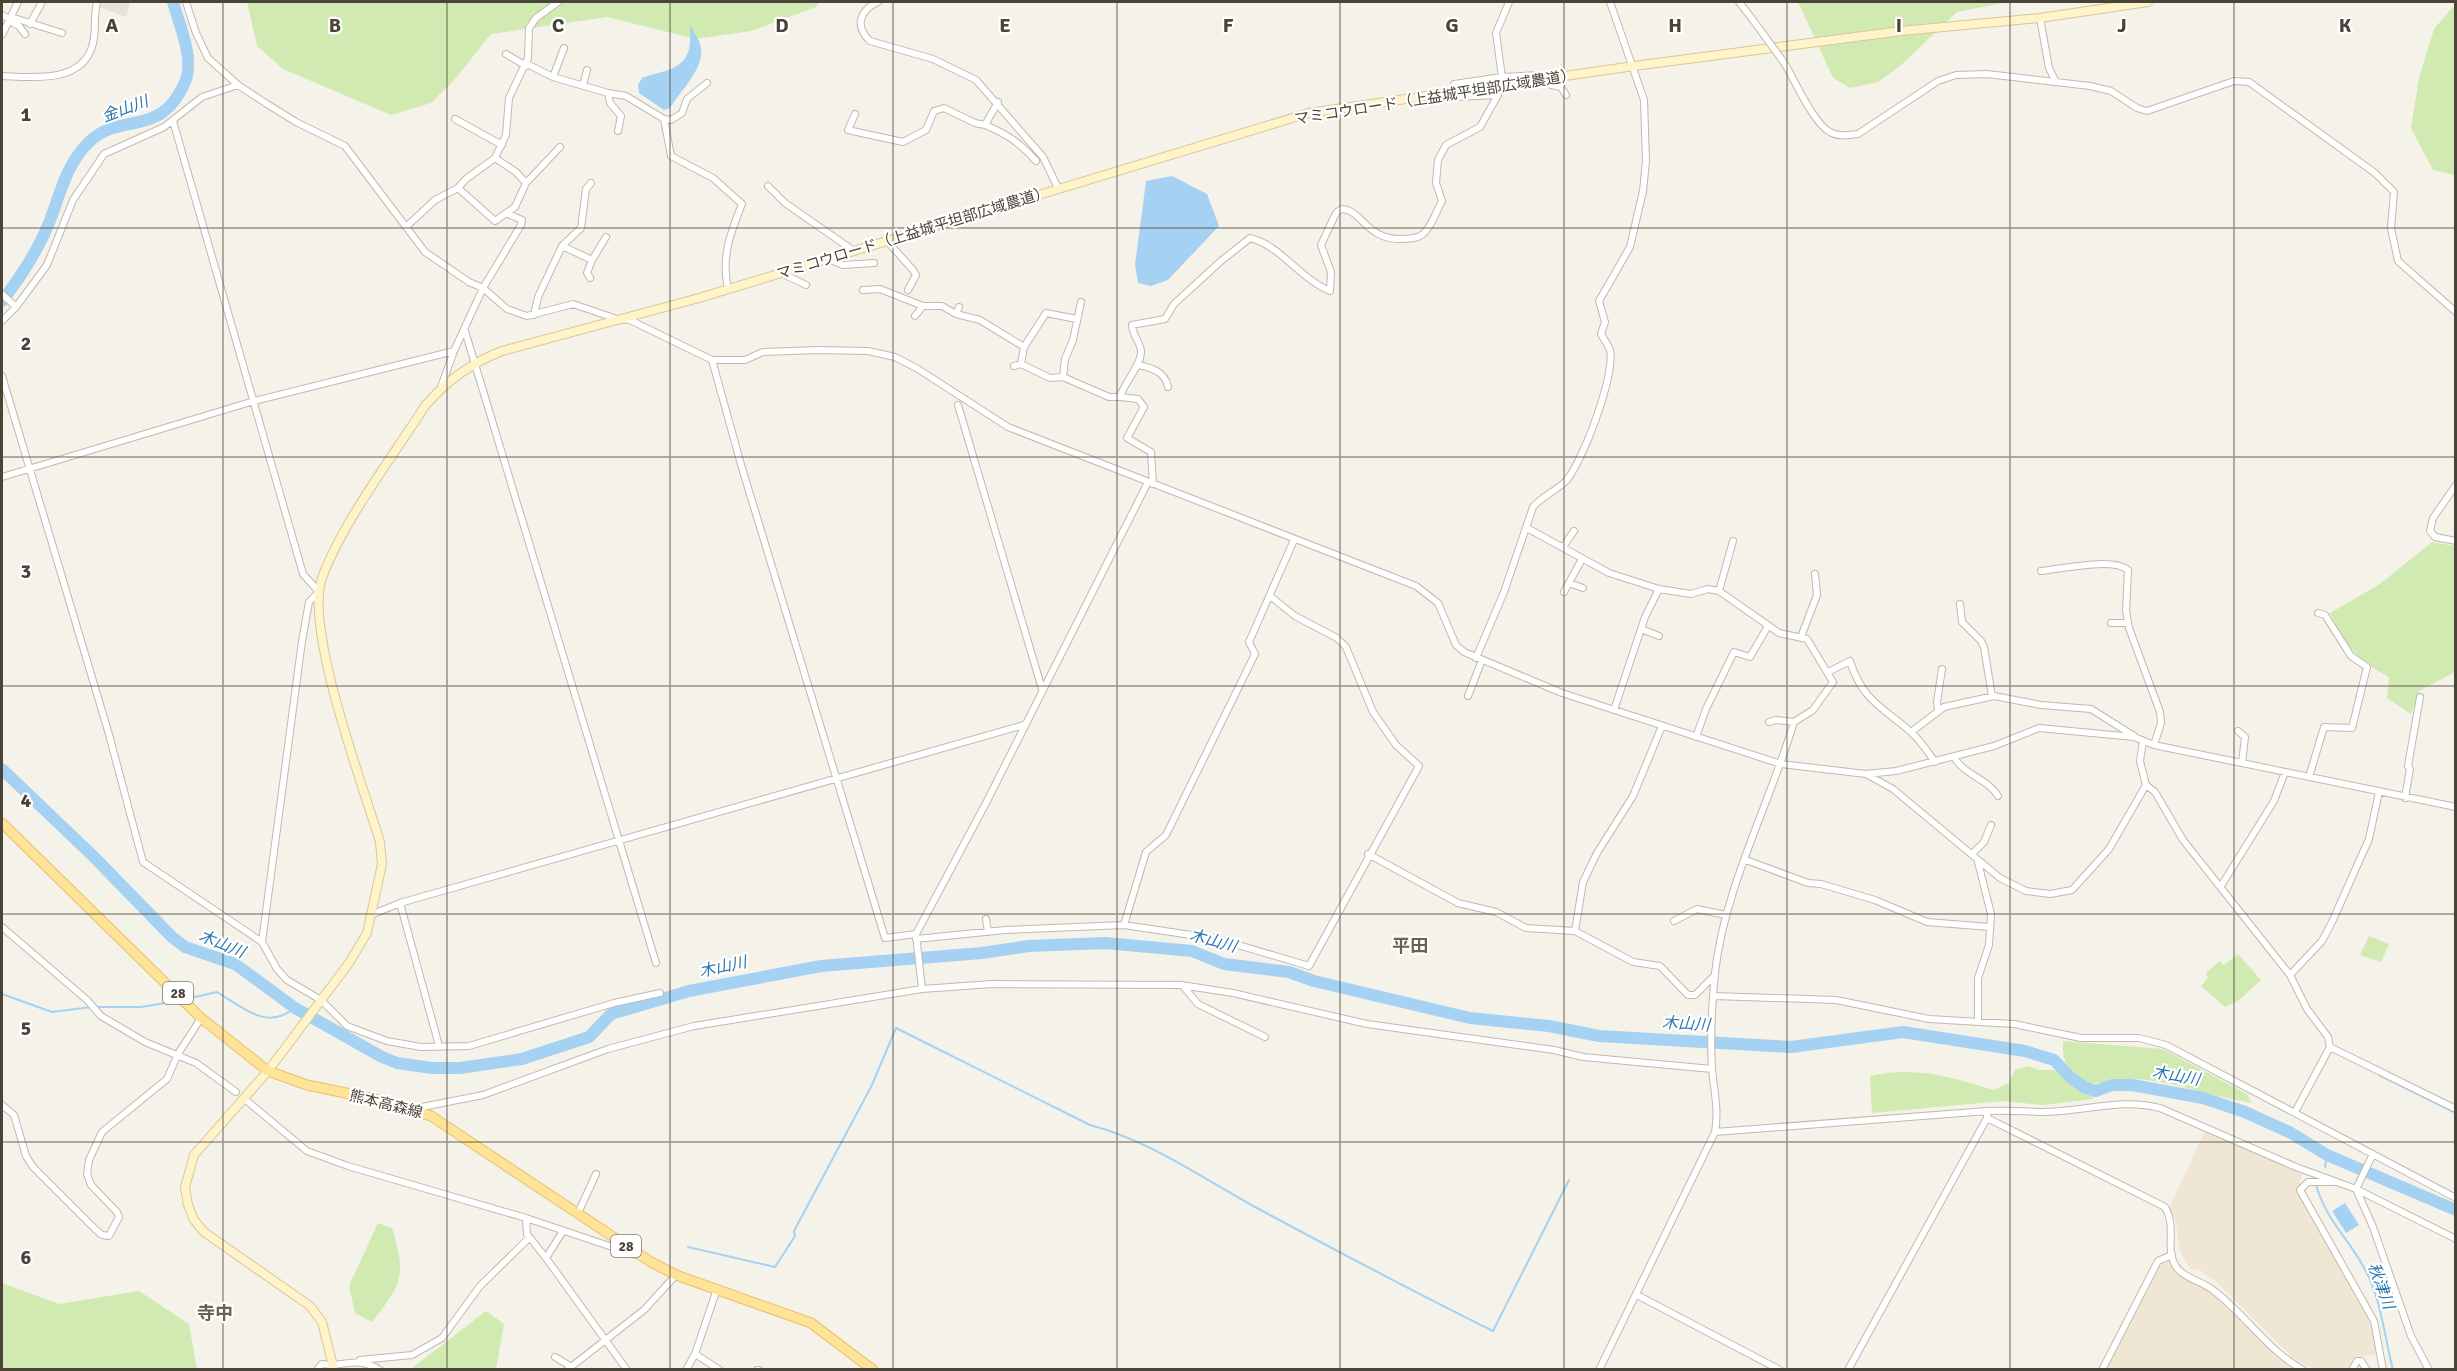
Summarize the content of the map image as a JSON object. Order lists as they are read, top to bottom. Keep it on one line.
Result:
{"streets":{"main road":["28","熊本高森線"],"street":["マミコウロード（上益城平坦部広域農道）"]},"crossings":[["マミコウロード（上益城平坦部広域農道）","熊本高森線"]],"districts":["平田","寺中"],"water":["金山川","木山川","秋津川"],"grid":{"columns":["A","B","C","D","E","F","G","H","I","J","K"],"rows":["1","2","3","4","5","6"]}}
